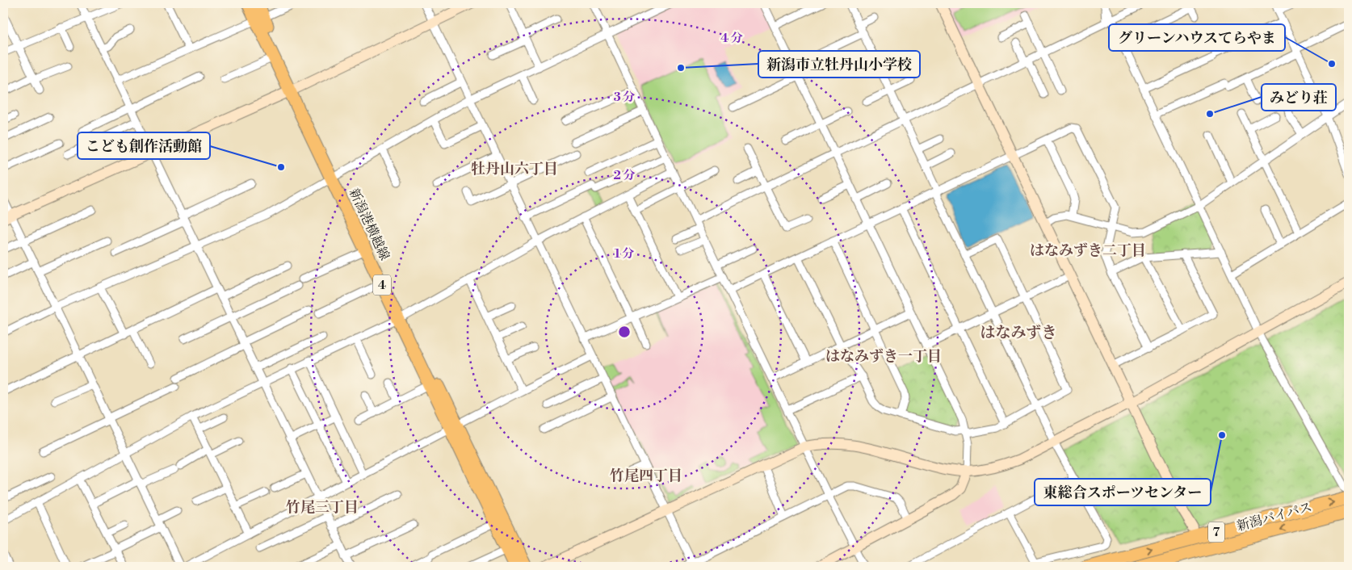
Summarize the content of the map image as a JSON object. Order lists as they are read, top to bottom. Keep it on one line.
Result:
{"streets":{"highway":["新潟バイパス","7"],"main road":["新潟港横越線","4"]},"districts":["牡丹山六丁目","はなみずき二丁目","はなみずき","はなみずき一丁目","竹尾四丁目","竹尾三丁目"],"places":["グリーンハウスてらやま","新潟市立牡丹山小学校","みどり荘","こども創作活動館","東総合スポーツセンター"],"rings":["4 分","3 分","2 分","1 分"]}
